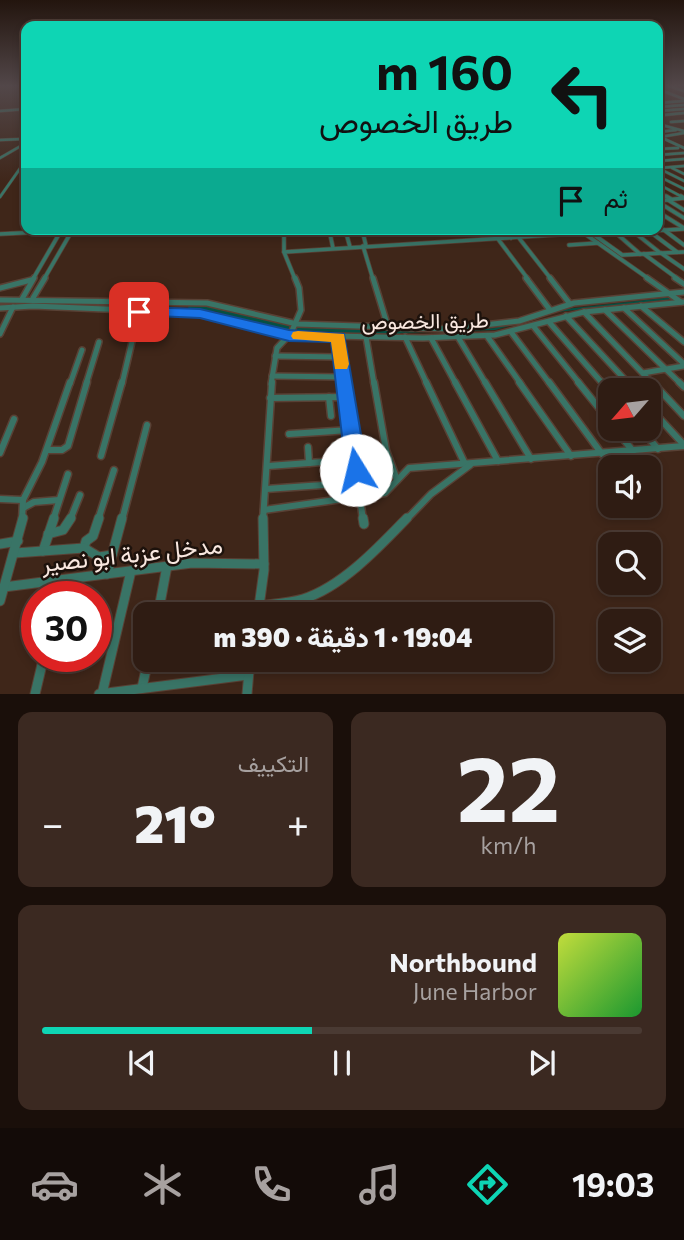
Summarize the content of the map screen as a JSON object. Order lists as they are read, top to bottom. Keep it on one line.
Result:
{"streets":{"street":["طريق الخصوص","مدخل عزبة ابو نصير"]},"north":"bottom left","page":{"turn":["160 m","طريق الخصوص"],"then":"ثم","limit":"30","trip":"19:04 · 1 دقيقة · 390 m","tile":[["22","km/h"],"التكييف"],"heat":["−","21°","+"],"song":["Northbound","June Harbor"],"tabs":"19:03"}}
